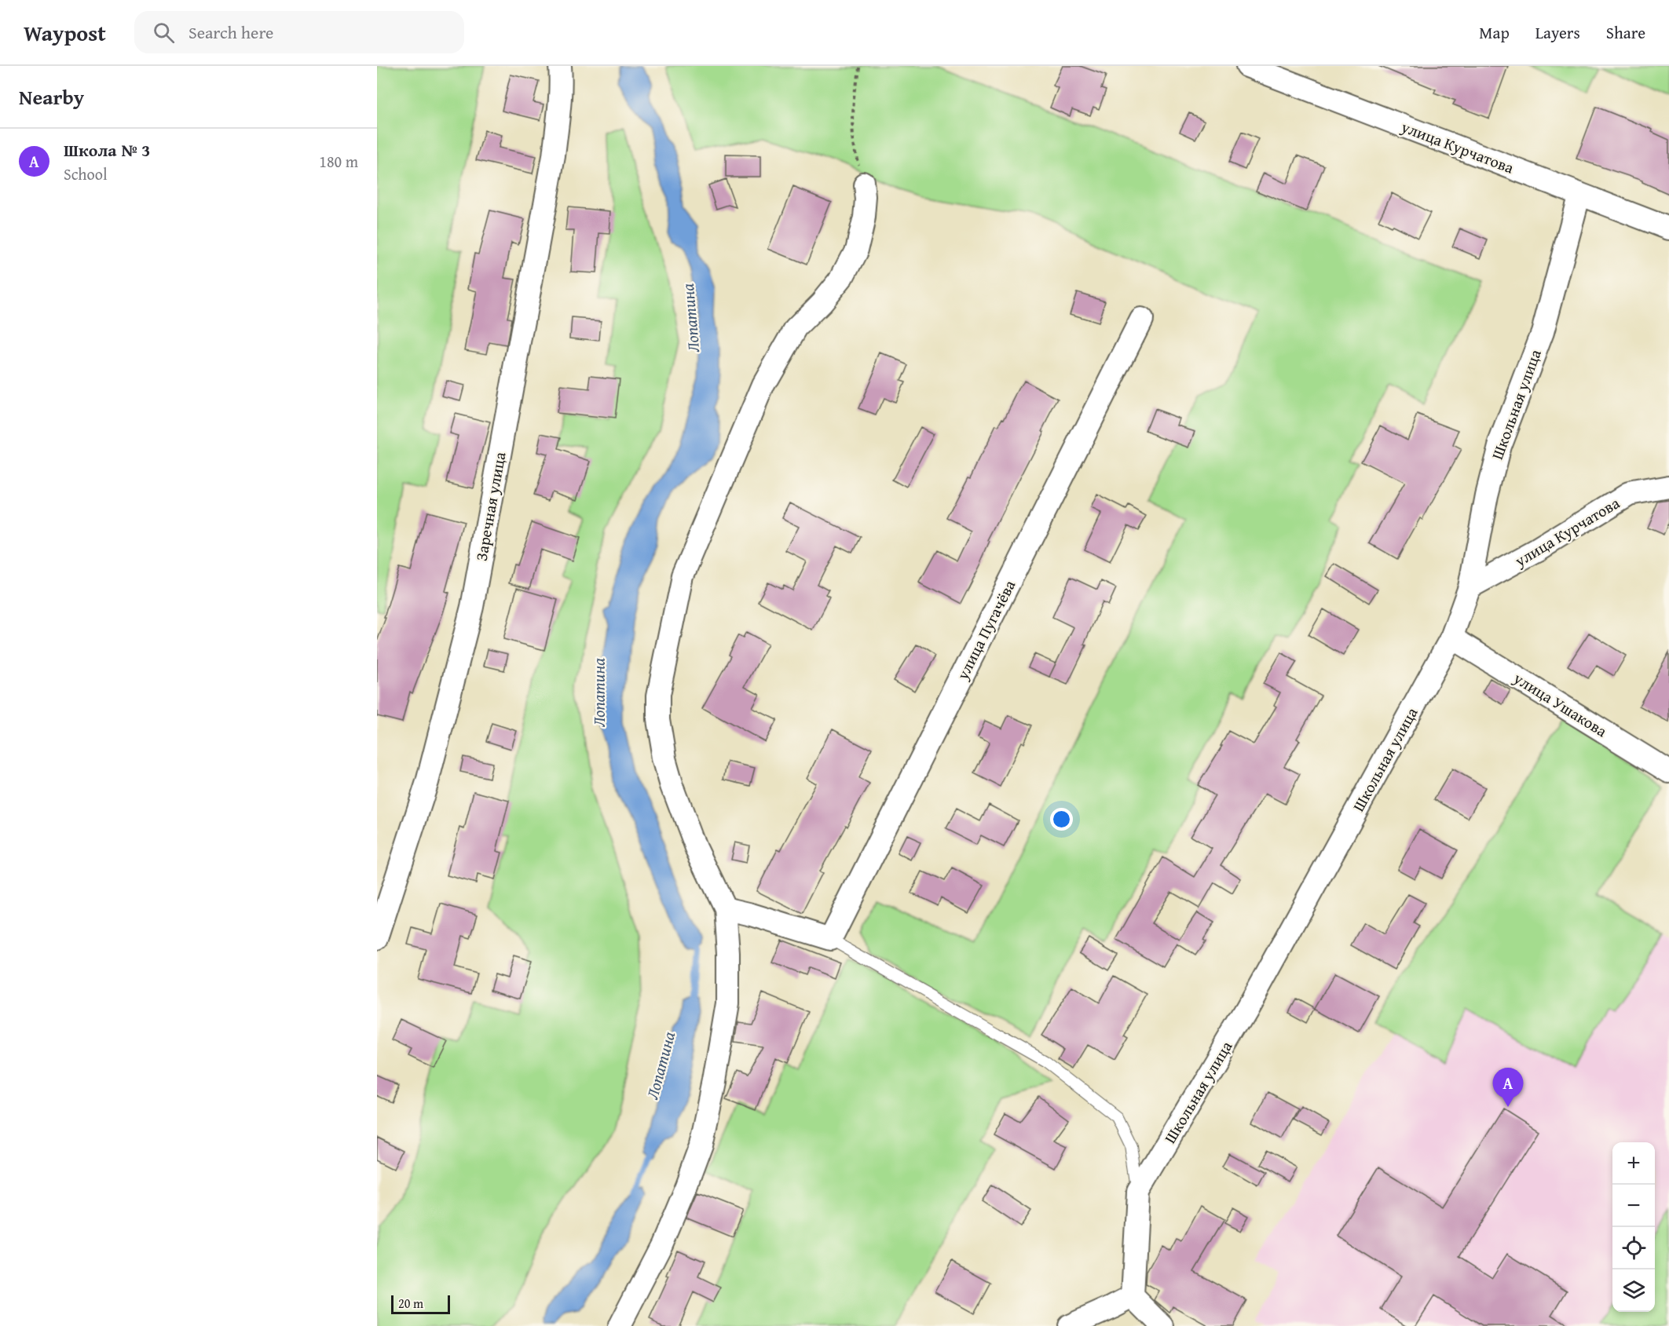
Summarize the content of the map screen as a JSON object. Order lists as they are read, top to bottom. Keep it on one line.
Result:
{"streets":{"street":["улица Курчатова","Школьная улица","Заречная улица","улица Пугачёва","улица Ушакова"]},"crossings":[["улица Курчатова","Школьная улица"],["Школьная улица","улица Ушакова"]],"water":["Лопатина"],"scale_bar":"20 m","page":{"header":"Waypost","search":"Search here","nav":["Map","Layers","Share"],"heading":"Nearby","list":[{"mark":"A","name":"Школа № 3","note":"School","value":"180 m"}],"pins":"A","map_buttons":["+","−"],"scale":"20 m"}}
